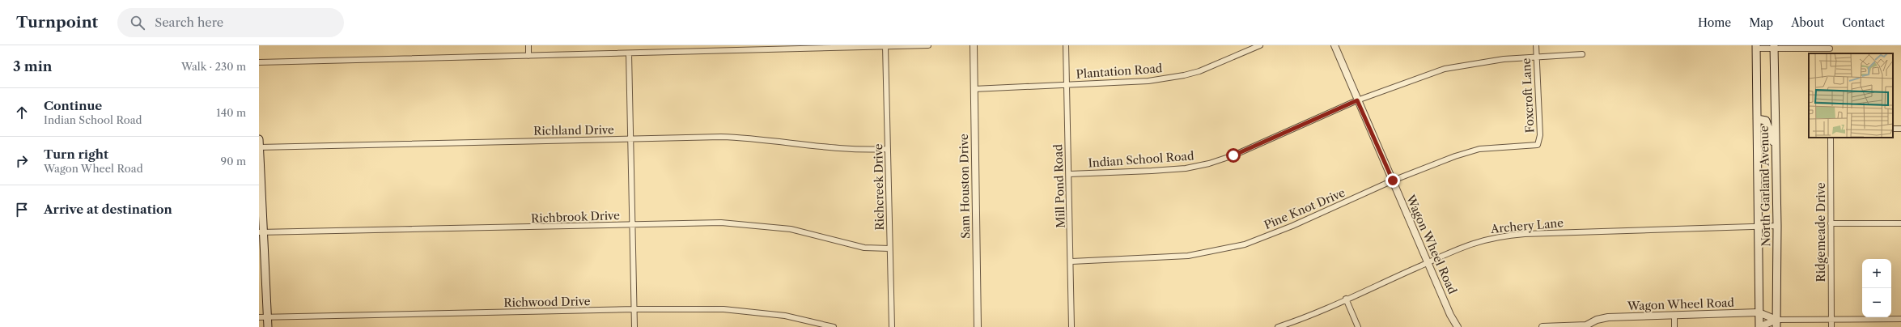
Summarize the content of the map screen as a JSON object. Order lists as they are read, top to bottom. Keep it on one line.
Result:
{"streets":{"main road":["North Garland Avenue"],"street":["Plantation Road","Foxcroft Lane","Richland Drive","Indian School Road","Sam Houston Drive","Mill Pond Road","Richcreek Drive","Pine Knot Drive","Richbrook Drive","Archery Lane","Ridgemeade Drive","Wagon Wheel Road","Richwood Drive"]},"crossings":[["Plantation Road","Sam Houston Drive"],["Plantation Road","Mill Pond Road"],["Foxcroft Lane","Indian School Road"],["Foxcroft Lane","Pine Knot Drive"],["Richland Drive","Richcreek Drive"],["Indian School Road","Mill Pond Road"],["Indian School Road","Wagon Wheel Road"],["Mill Pond Road","Pine Knot Drive"],["North Garland Avenue","Archery Lane"],["North Garland Avenue","Wagon Wheel Road"],["Richcreek Drive","Richbrook Drive"],["Pine Knot Drive","Wagon Wheel Road"],["Archery Lane","Wagon Wheel Road"],["Ridgemeade Drive","Wagon Wheel Road"]],"page":{"header":"Turnpoint","search":"Search here","nav":["Home","Map","About","Contact"],"heading":["3 min","Walk · 230 m"],"list":[["Continue","Indian School Road","140 m"],["Turn right","Wagon Wheel Road","90 m"],"Arrive at destination"],"map_buttons":["+","−"]}}
